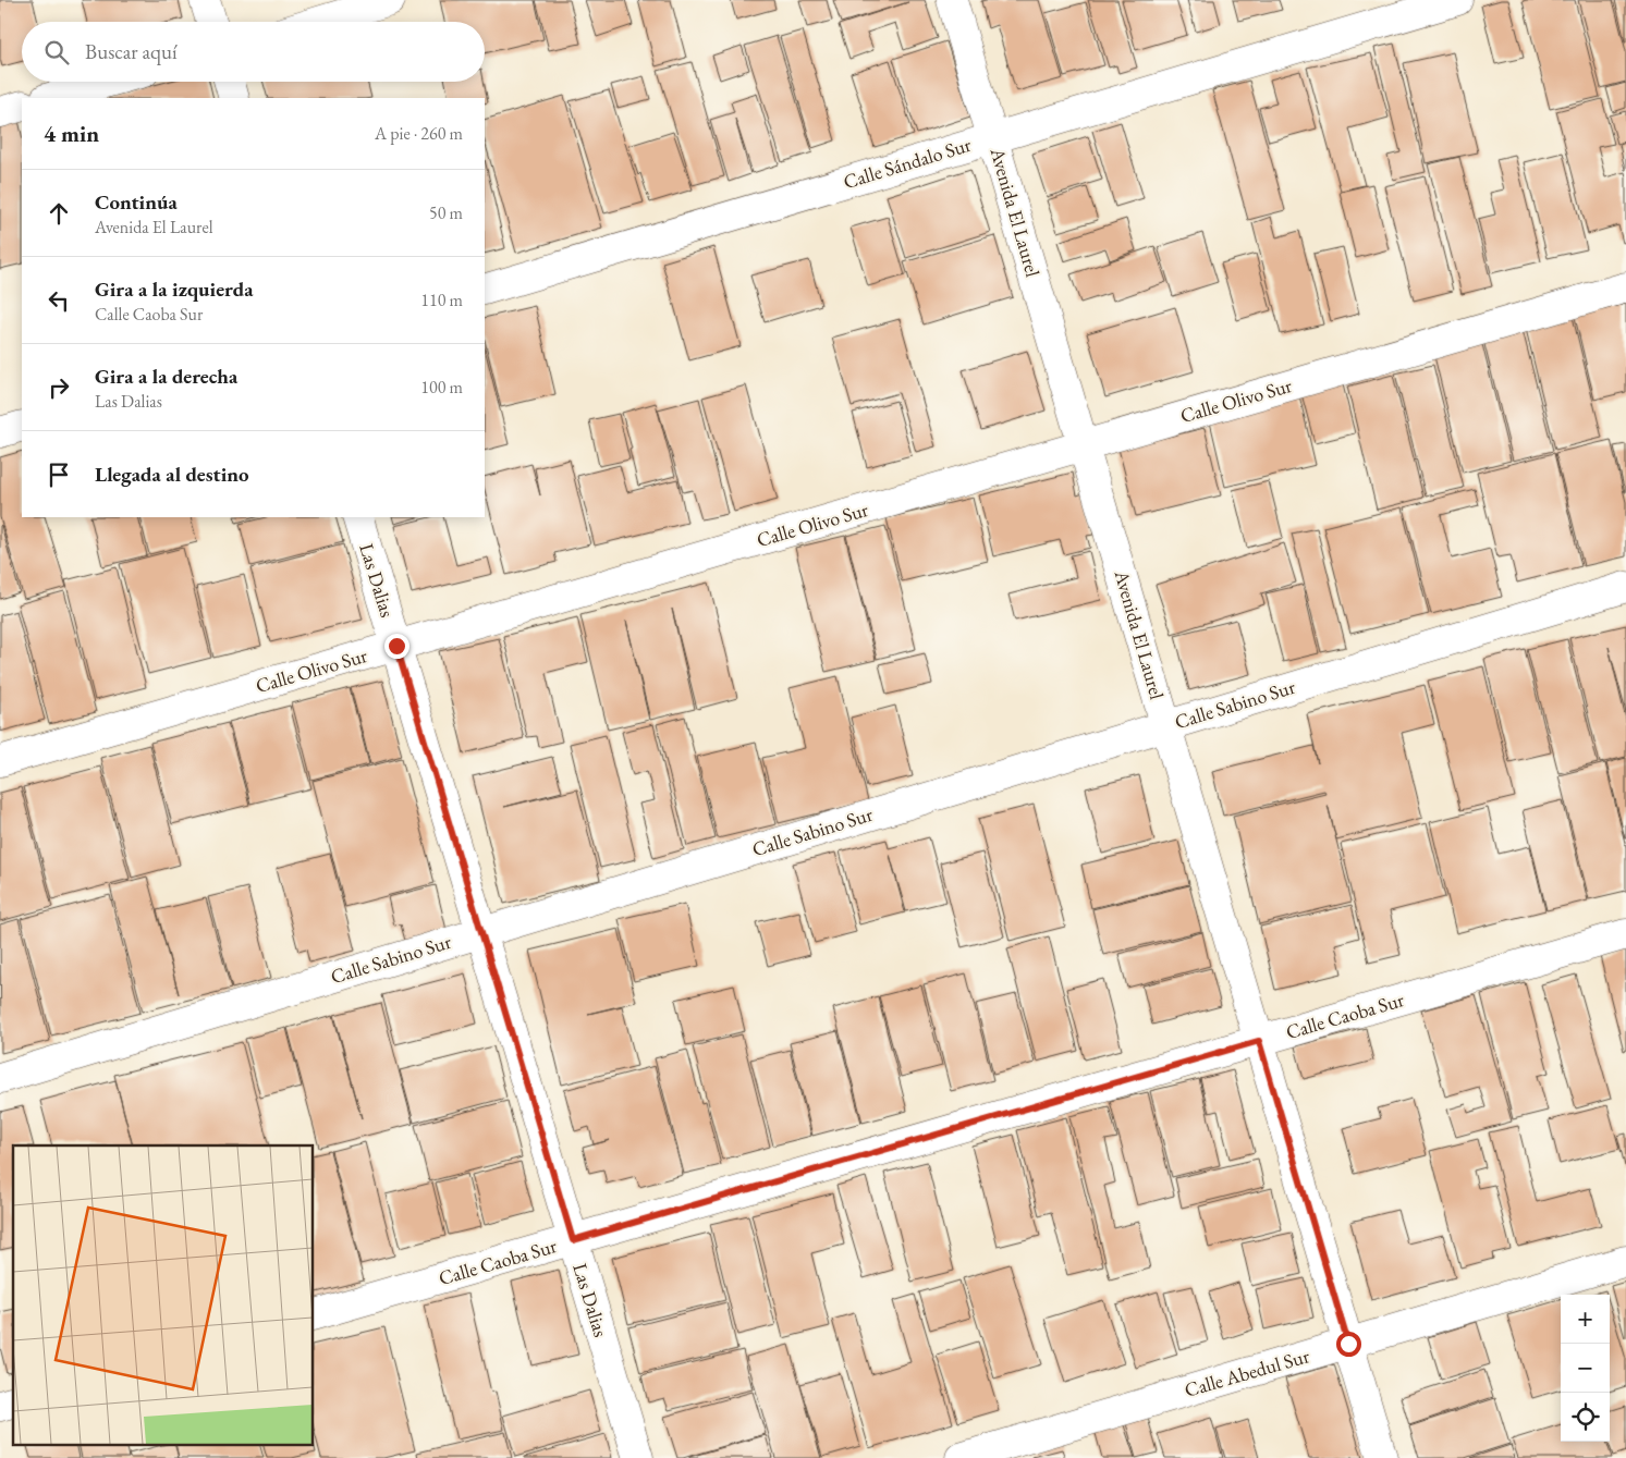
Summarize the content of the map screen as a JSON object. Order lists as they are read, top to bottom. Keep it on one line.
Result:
{"streets":{"street":["Calle Sándalo Sur","Avenida El Laurel","Calle Olivo Sur","Las Dalias","Calle Sabino Sur","Calle Caoba Sur","Calle Abedul Sur"]},"crossings":[["Calle Sándalo Sur","Avenida El Laurel"],["Avenida El Laurel","Calle Olivo Sur"],["Avenida El Laurel","Calle Sabino Sur"],["Avenida El Laurel","Calle Caoba Sur"],["Avenida El Laurel","Calle Abedul Sur"],["Calle Olivo Sur","Las Dalias"],["Las Dalias","Calle Sabino Sur"],["Las Dalias","Calle Caoba Sur"]],"page":{"search":"Buscar aquí","heading":["4 min","A pie · 260 m"],"list":[["Continúa","Avenida El Laurel","50 m"],["Gira a la izquierda","Calle Caoba Sur","110 m"],["Gira a la derecha","Las Dalias","100 m"],"Llegada al destino"],"map_buttons":["+","−"]}}
